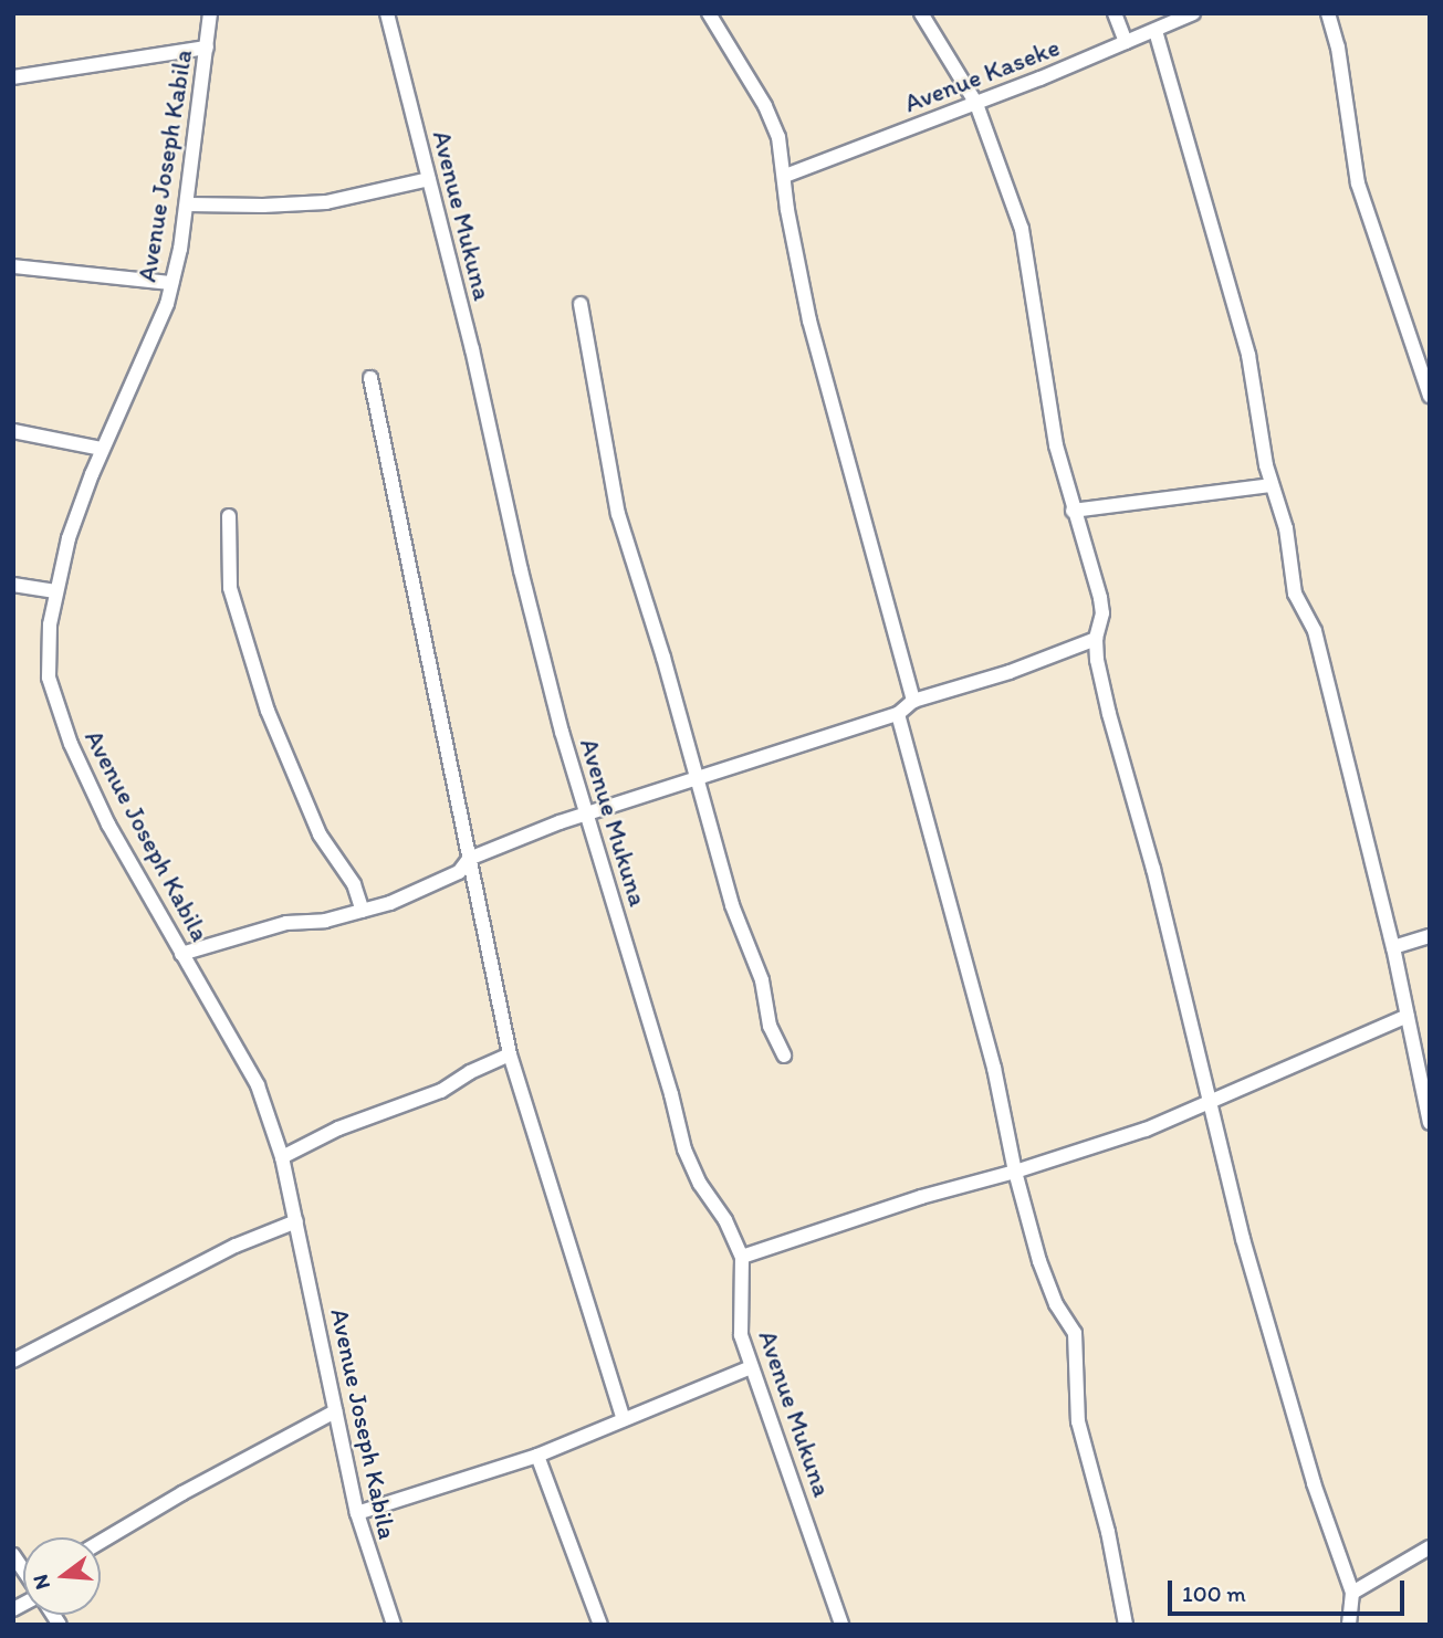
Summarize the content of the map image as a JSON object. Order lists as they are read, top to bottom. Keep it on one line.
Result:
{"streets":{"street":["Avenue Kaseke","Avenue Joseph Kabila","Avenue Mukuna"]},"scale_bar":"100 m","north":"left"}
